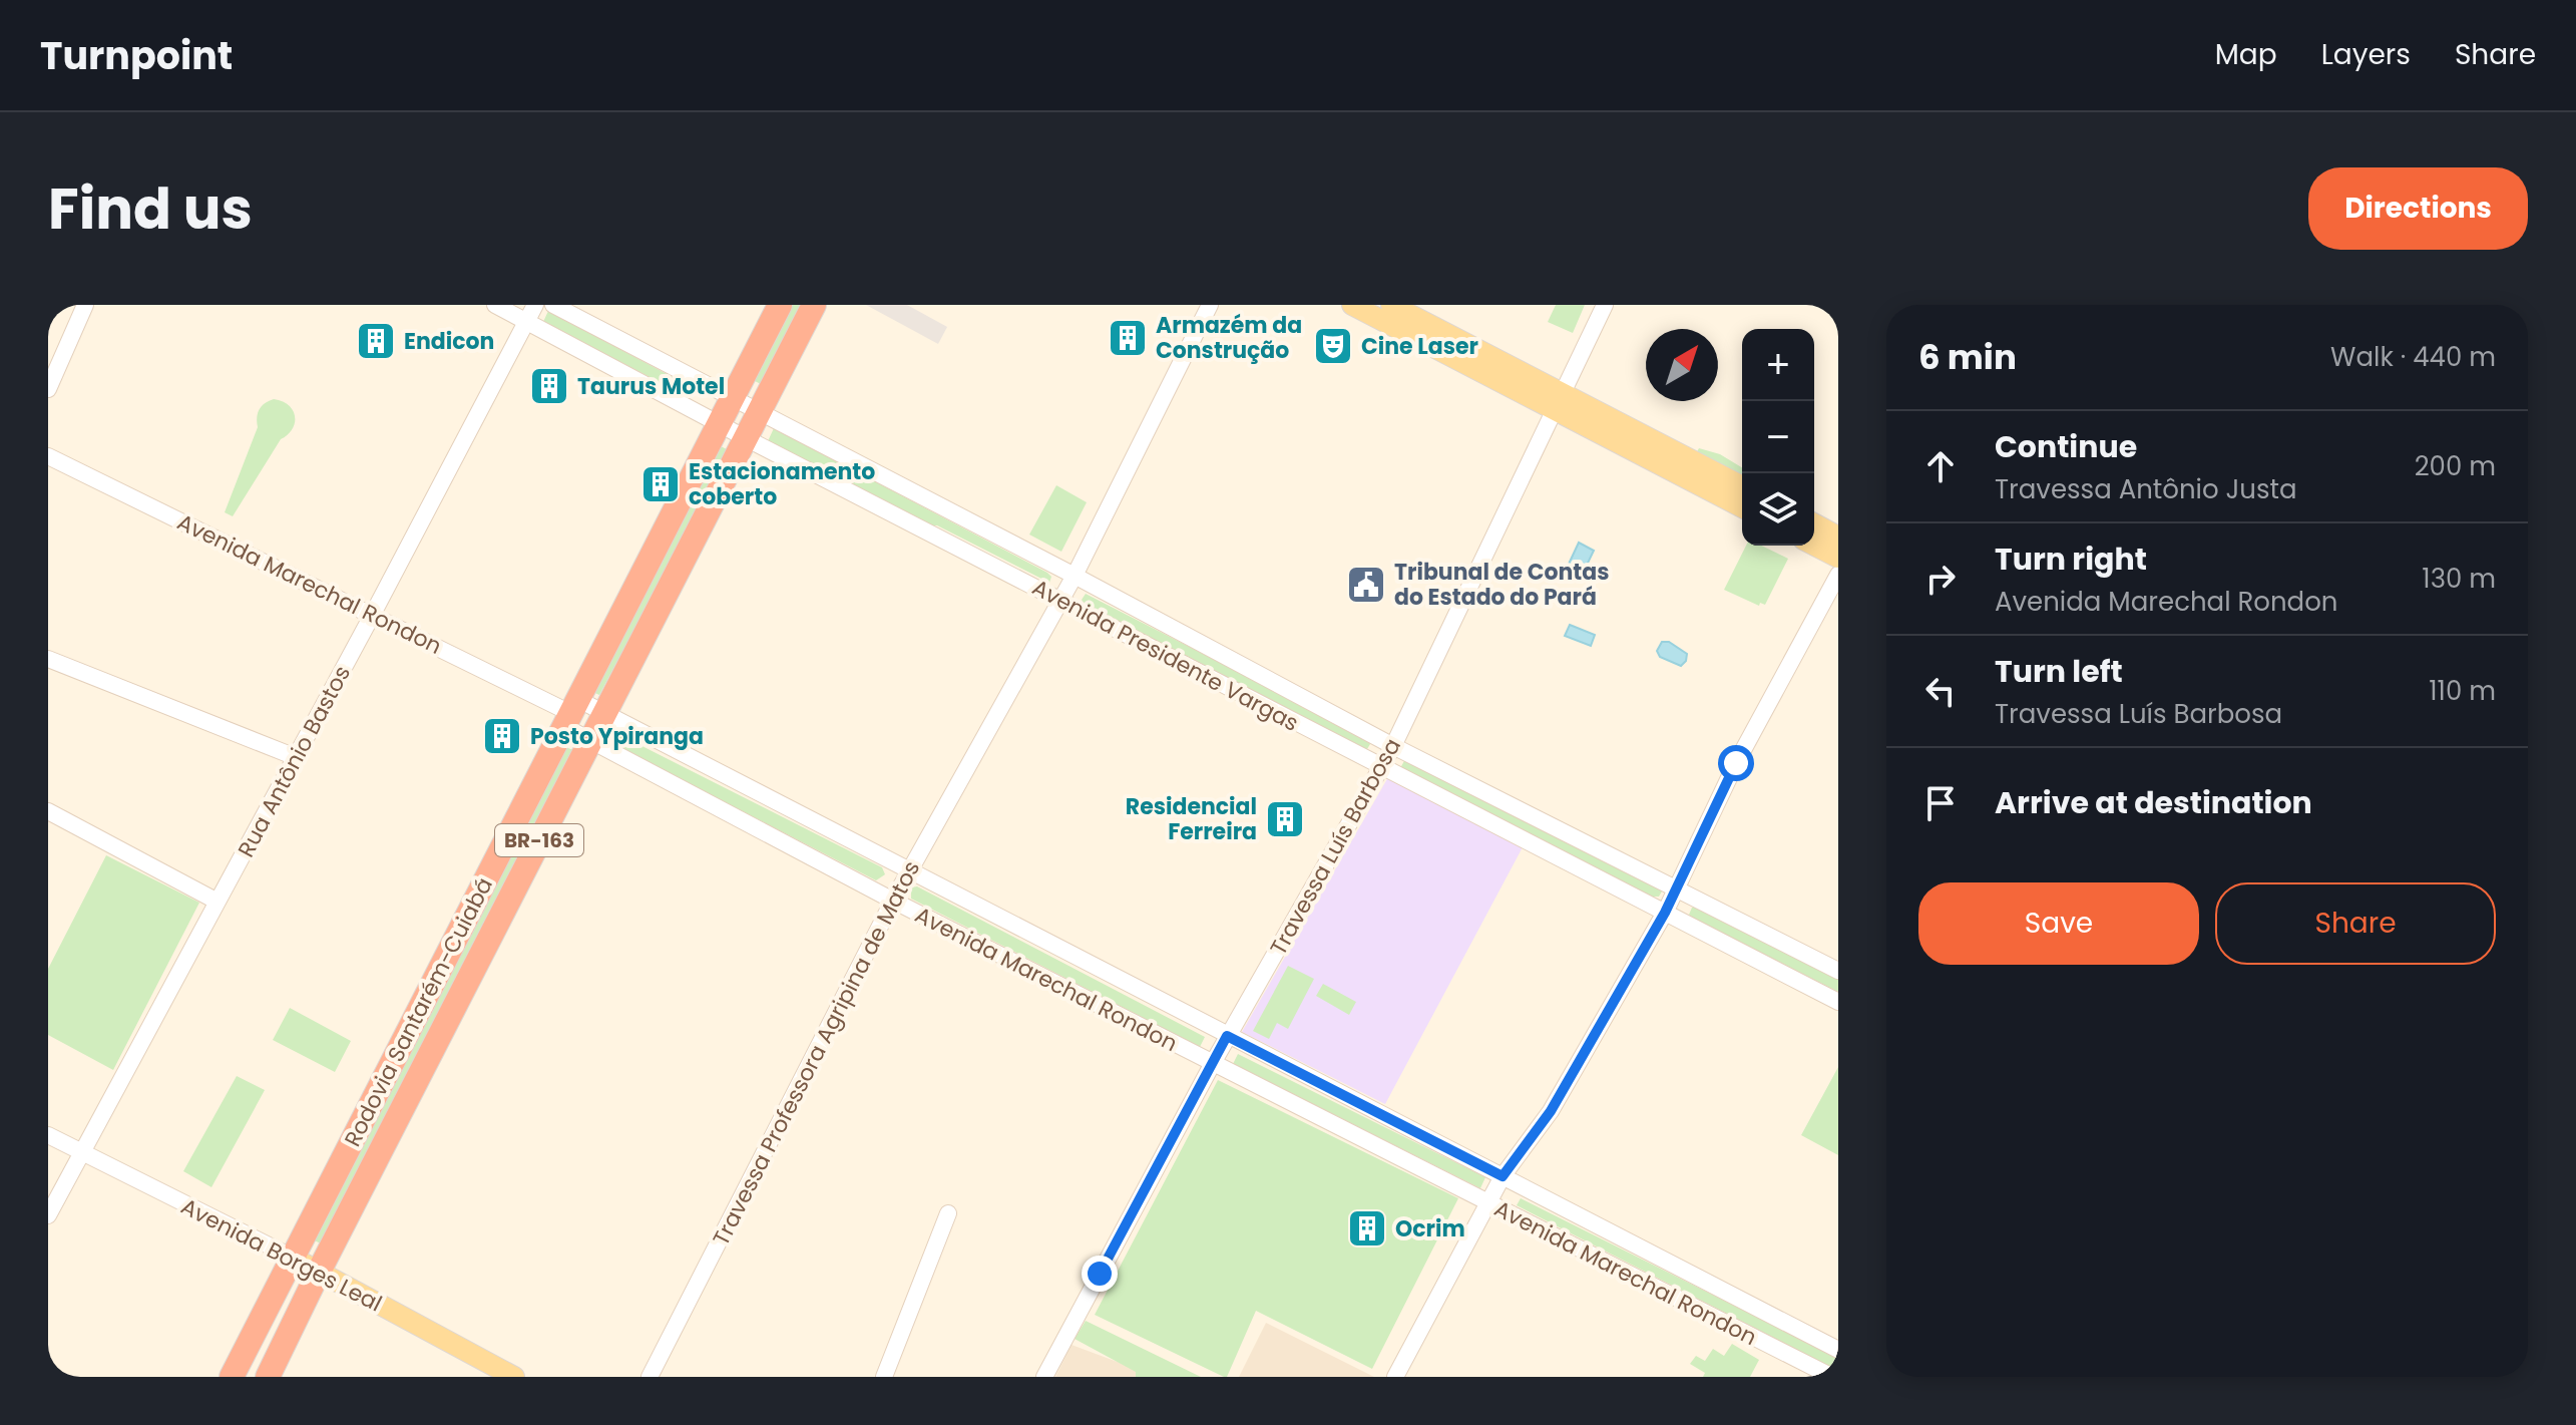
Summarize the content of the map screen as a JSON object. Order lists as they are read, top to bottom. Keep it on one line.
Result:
{"streets":{"highway":["BR-163","Rodovia Santarém-Cuiabá"],"main road":["Avenida Borges Leal"],"street":["Avenida Marechal Rondon","Avenida Presidente Vargas","Rua Antônio Bastos","Travessa Luís Barbosa","Travessa Professora Agripina de Matos"]},"crossings":[["Avenida Marechal Rondon","Rua Antônio Bastos"],["Avenida Marechal Rondon","Travessa Luís Barbosa"],["Avenida Marechal Rondon","Rodovia Santarém-Cuiabá"],["Avenida Marechal Rondon","Travessa Professora Agripina de Matos"],["Avenida Presidente Vargas","Rua Antônio Bastos"],["Avenida Presidente Vargas","Travessa Luís Barbosa"],["Avenida Presidente Vargas","Rodovia Santarém-Cuiabá"],["Avenida Presidente Vargas","Travessa Professora Agripina de Matos"],["Rua Antônio Bastos","Avenida Borges Leal"],["Rodovia Santarém-Cuiabá","Avenida Borges Leal"]],"places":{"building":["Armazém da Construção","Endicon","Taurus Motel","Estacionamento coberto","Posto Ypiranga","Residencial Ferreira","Ocrim"],"theatre":["Cine Laser"],"public building":["Tribunal de Contas do Estado do Pará"]},"north":"top right","page":{"header":"Turnpoint","nav":["Map","Layers","Share"],"title":"Find us","buttons":["Directions",["Save","Share"]],"heading":["6 min","Walk · 440 m"],"map_buttons":["+","−"],"list":[["Continue","Travessa Antônio Justa","200 m"],["Turn right","Avenida Marechal Rondon","130 m"],["Turn left","Travessa Luís Barbosa","110 m"],"Arrive at destination"]}}
